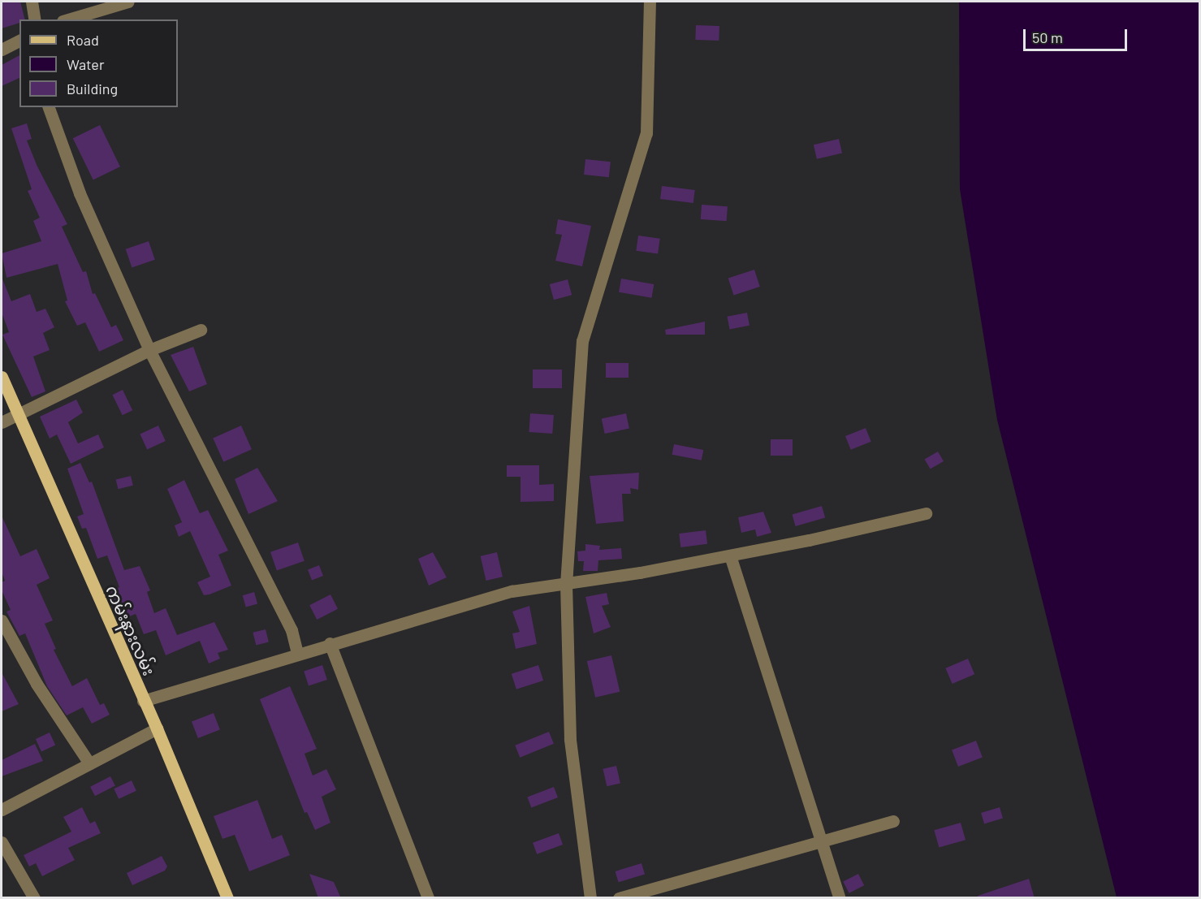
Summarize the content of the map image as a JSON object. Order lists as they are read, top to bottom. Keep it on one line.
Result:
{"streets":{"main road":["ကမ်းနားလမ်း"]},"legend":["Road","Water","Building"],"scale_bar":"50 m"}
